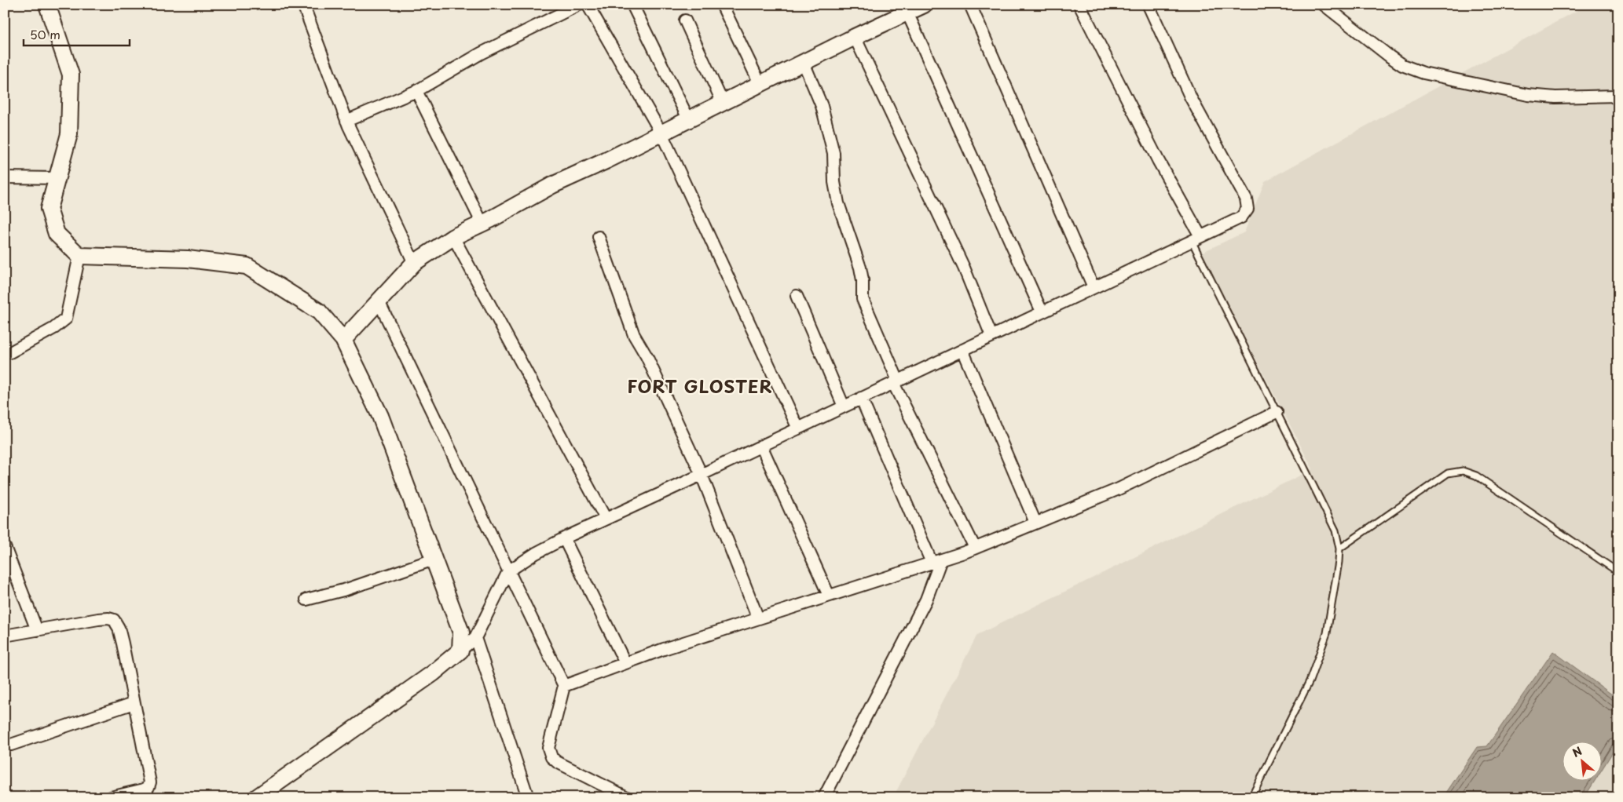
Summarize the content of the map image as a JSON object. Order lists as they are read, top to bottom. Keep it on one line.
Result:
{"districts":["FORT GLOSTER"],"scale_bar":"50 m","north":"top left"}
